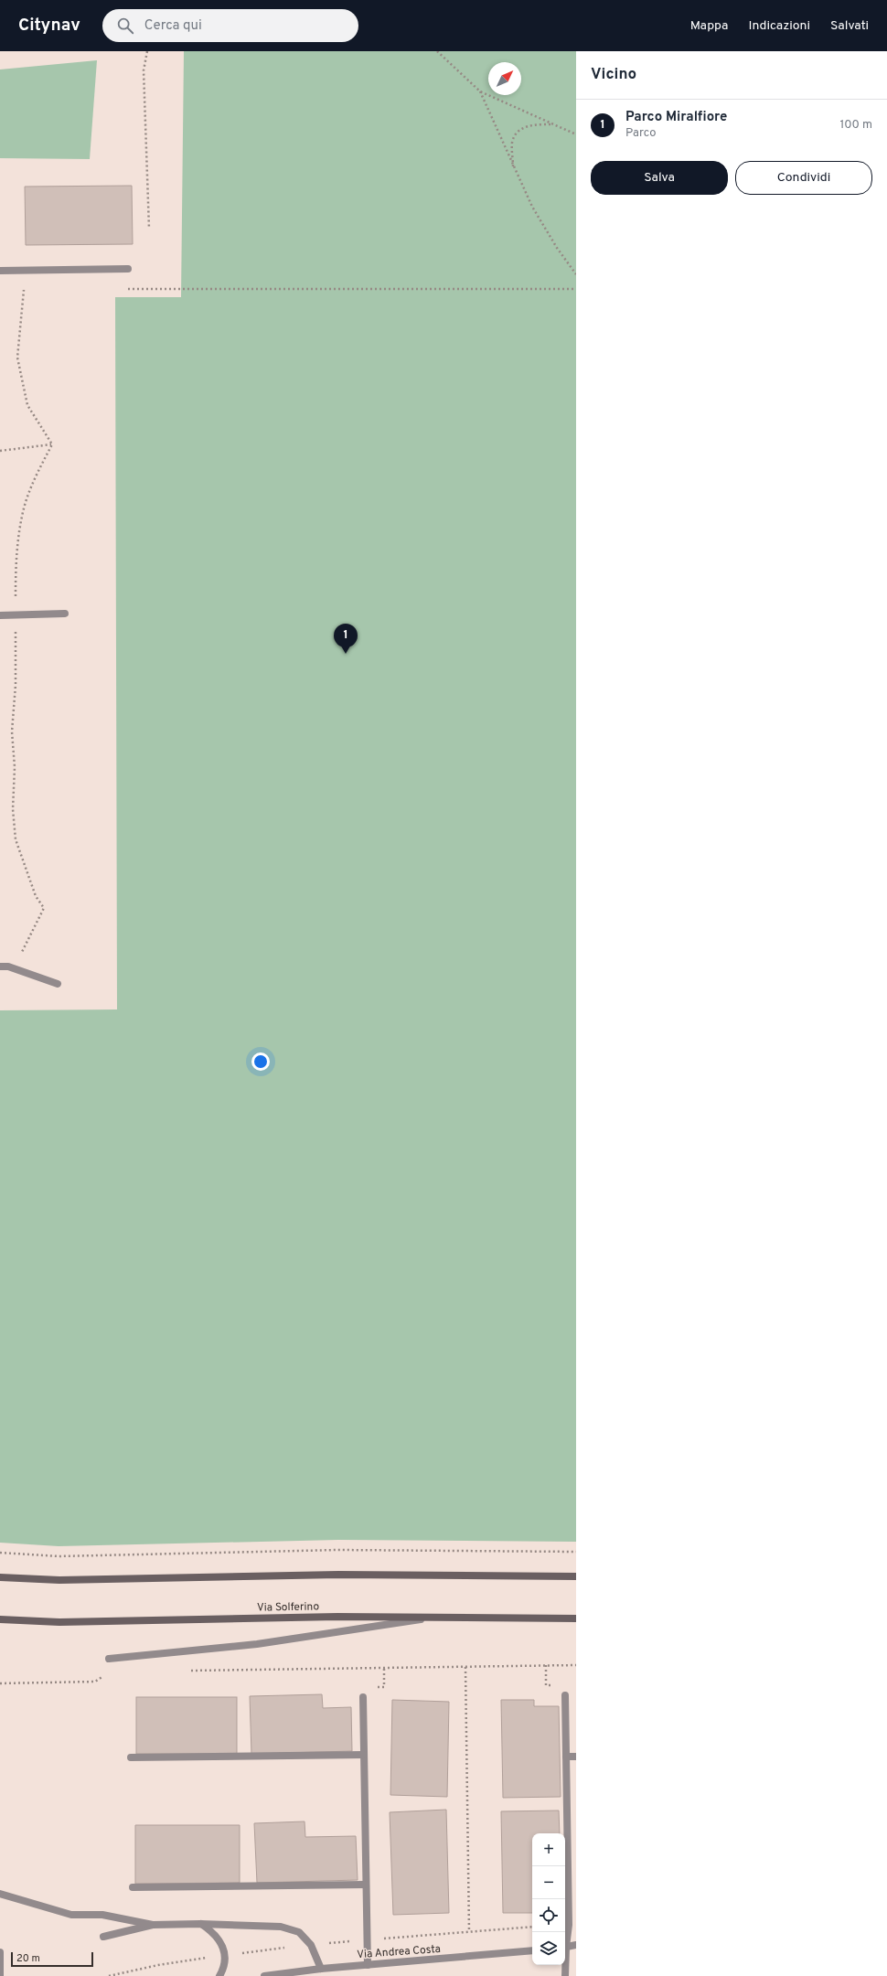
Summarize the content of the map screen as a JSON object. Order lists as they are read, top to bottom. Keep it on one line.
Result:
{"streets":{"main road":["Via Solferino"],"street":["Via Andrea Costa"]},"scale_bar":"20 m","north":"top right","page":{"header":"Citynav","search":"Cerca qui","nav":["Mappa","Indicazioni","Salvati"],"heading":"Vicino","list":[{"mark":"1","name":"Parco Miralfiore","note":"Parco","value":"100 m"}],"buttons":["Salva","Condividi"],"pins":"1","map_buttons":["+","−"],"scale":"20 m"}}
